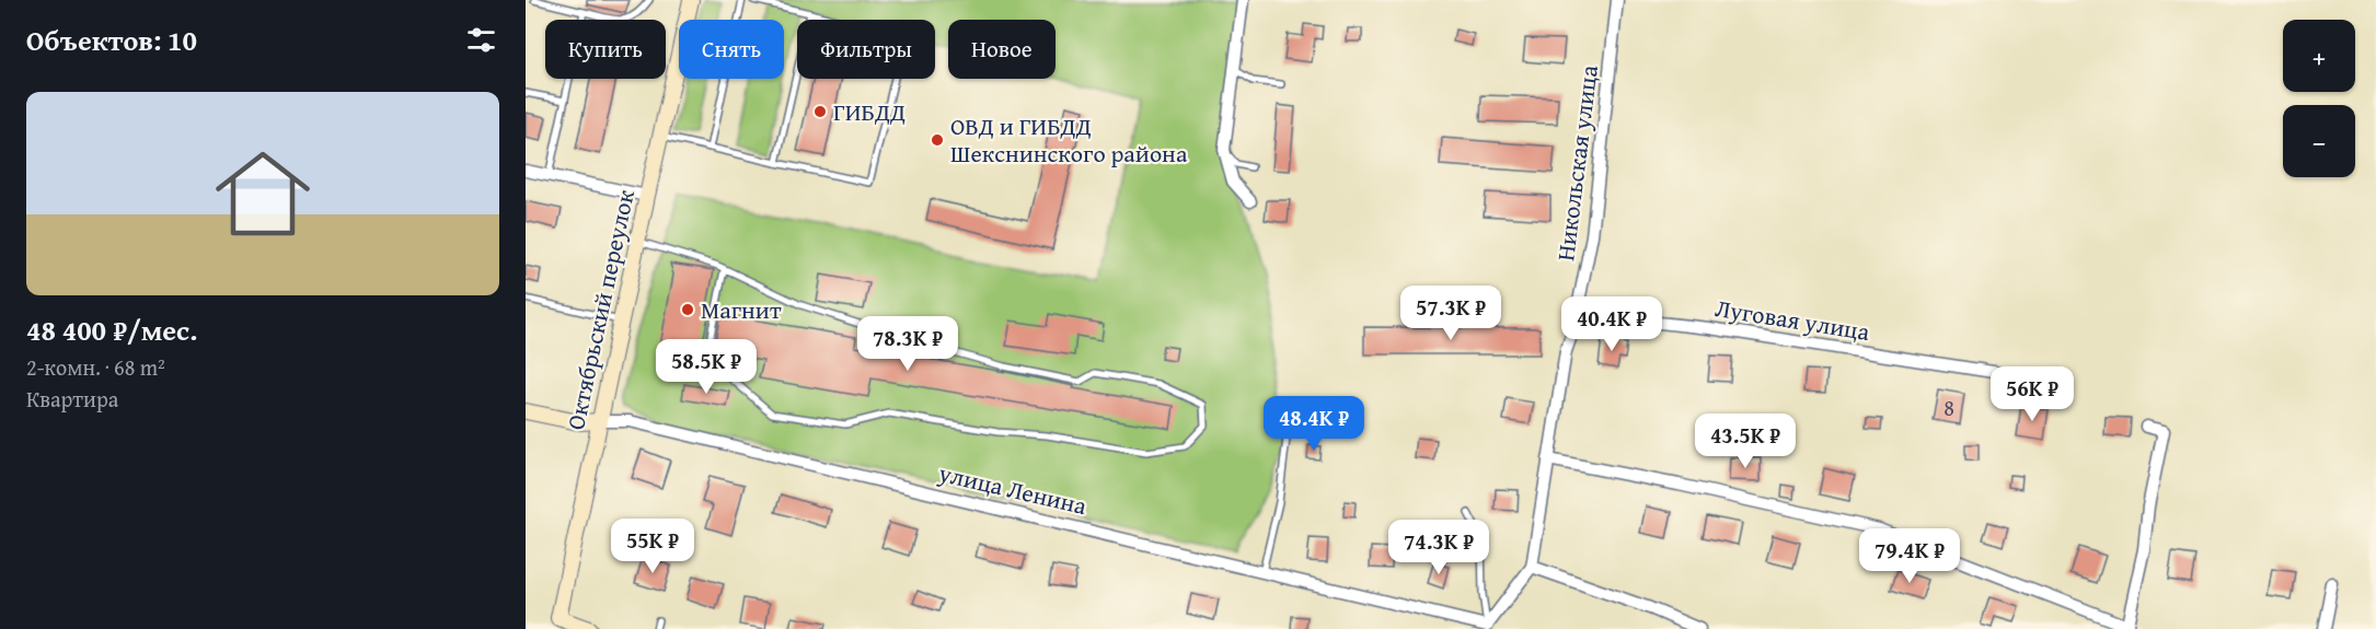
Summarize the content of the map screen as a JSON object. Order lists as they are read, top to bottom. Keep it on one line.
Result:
{"streets":{"street":["Никольская улица","Октябрьский переулок","Луговая улица","улица Ленина"]},"crossings":[["Никольская улица","Луговая улица"],["Никольская улица","улица Ленина"],["Октябрьский переулок","улица Ленина"]],"places":["ГИБДД","ОВД и ГИБДД Шекснинского района","Магнит"],"house_numbers":["8"],"page":{"heading":"Объектов: 10","map_buttons":["+","−"],"chip":["Купить","Снять","Фильтры","Новое"],"list":[{"name":"48 400 ₽/мес.","note":"2-комн. · 68 m² · Квартира"}],"price":["57.3K ₽","40.4K ₽","78.3K ₽","58.5K ₽","56K ₽","48.4K ₽","43.5K ₽","55K ₽","74.3K ₽","79.4K ₽"]}}
